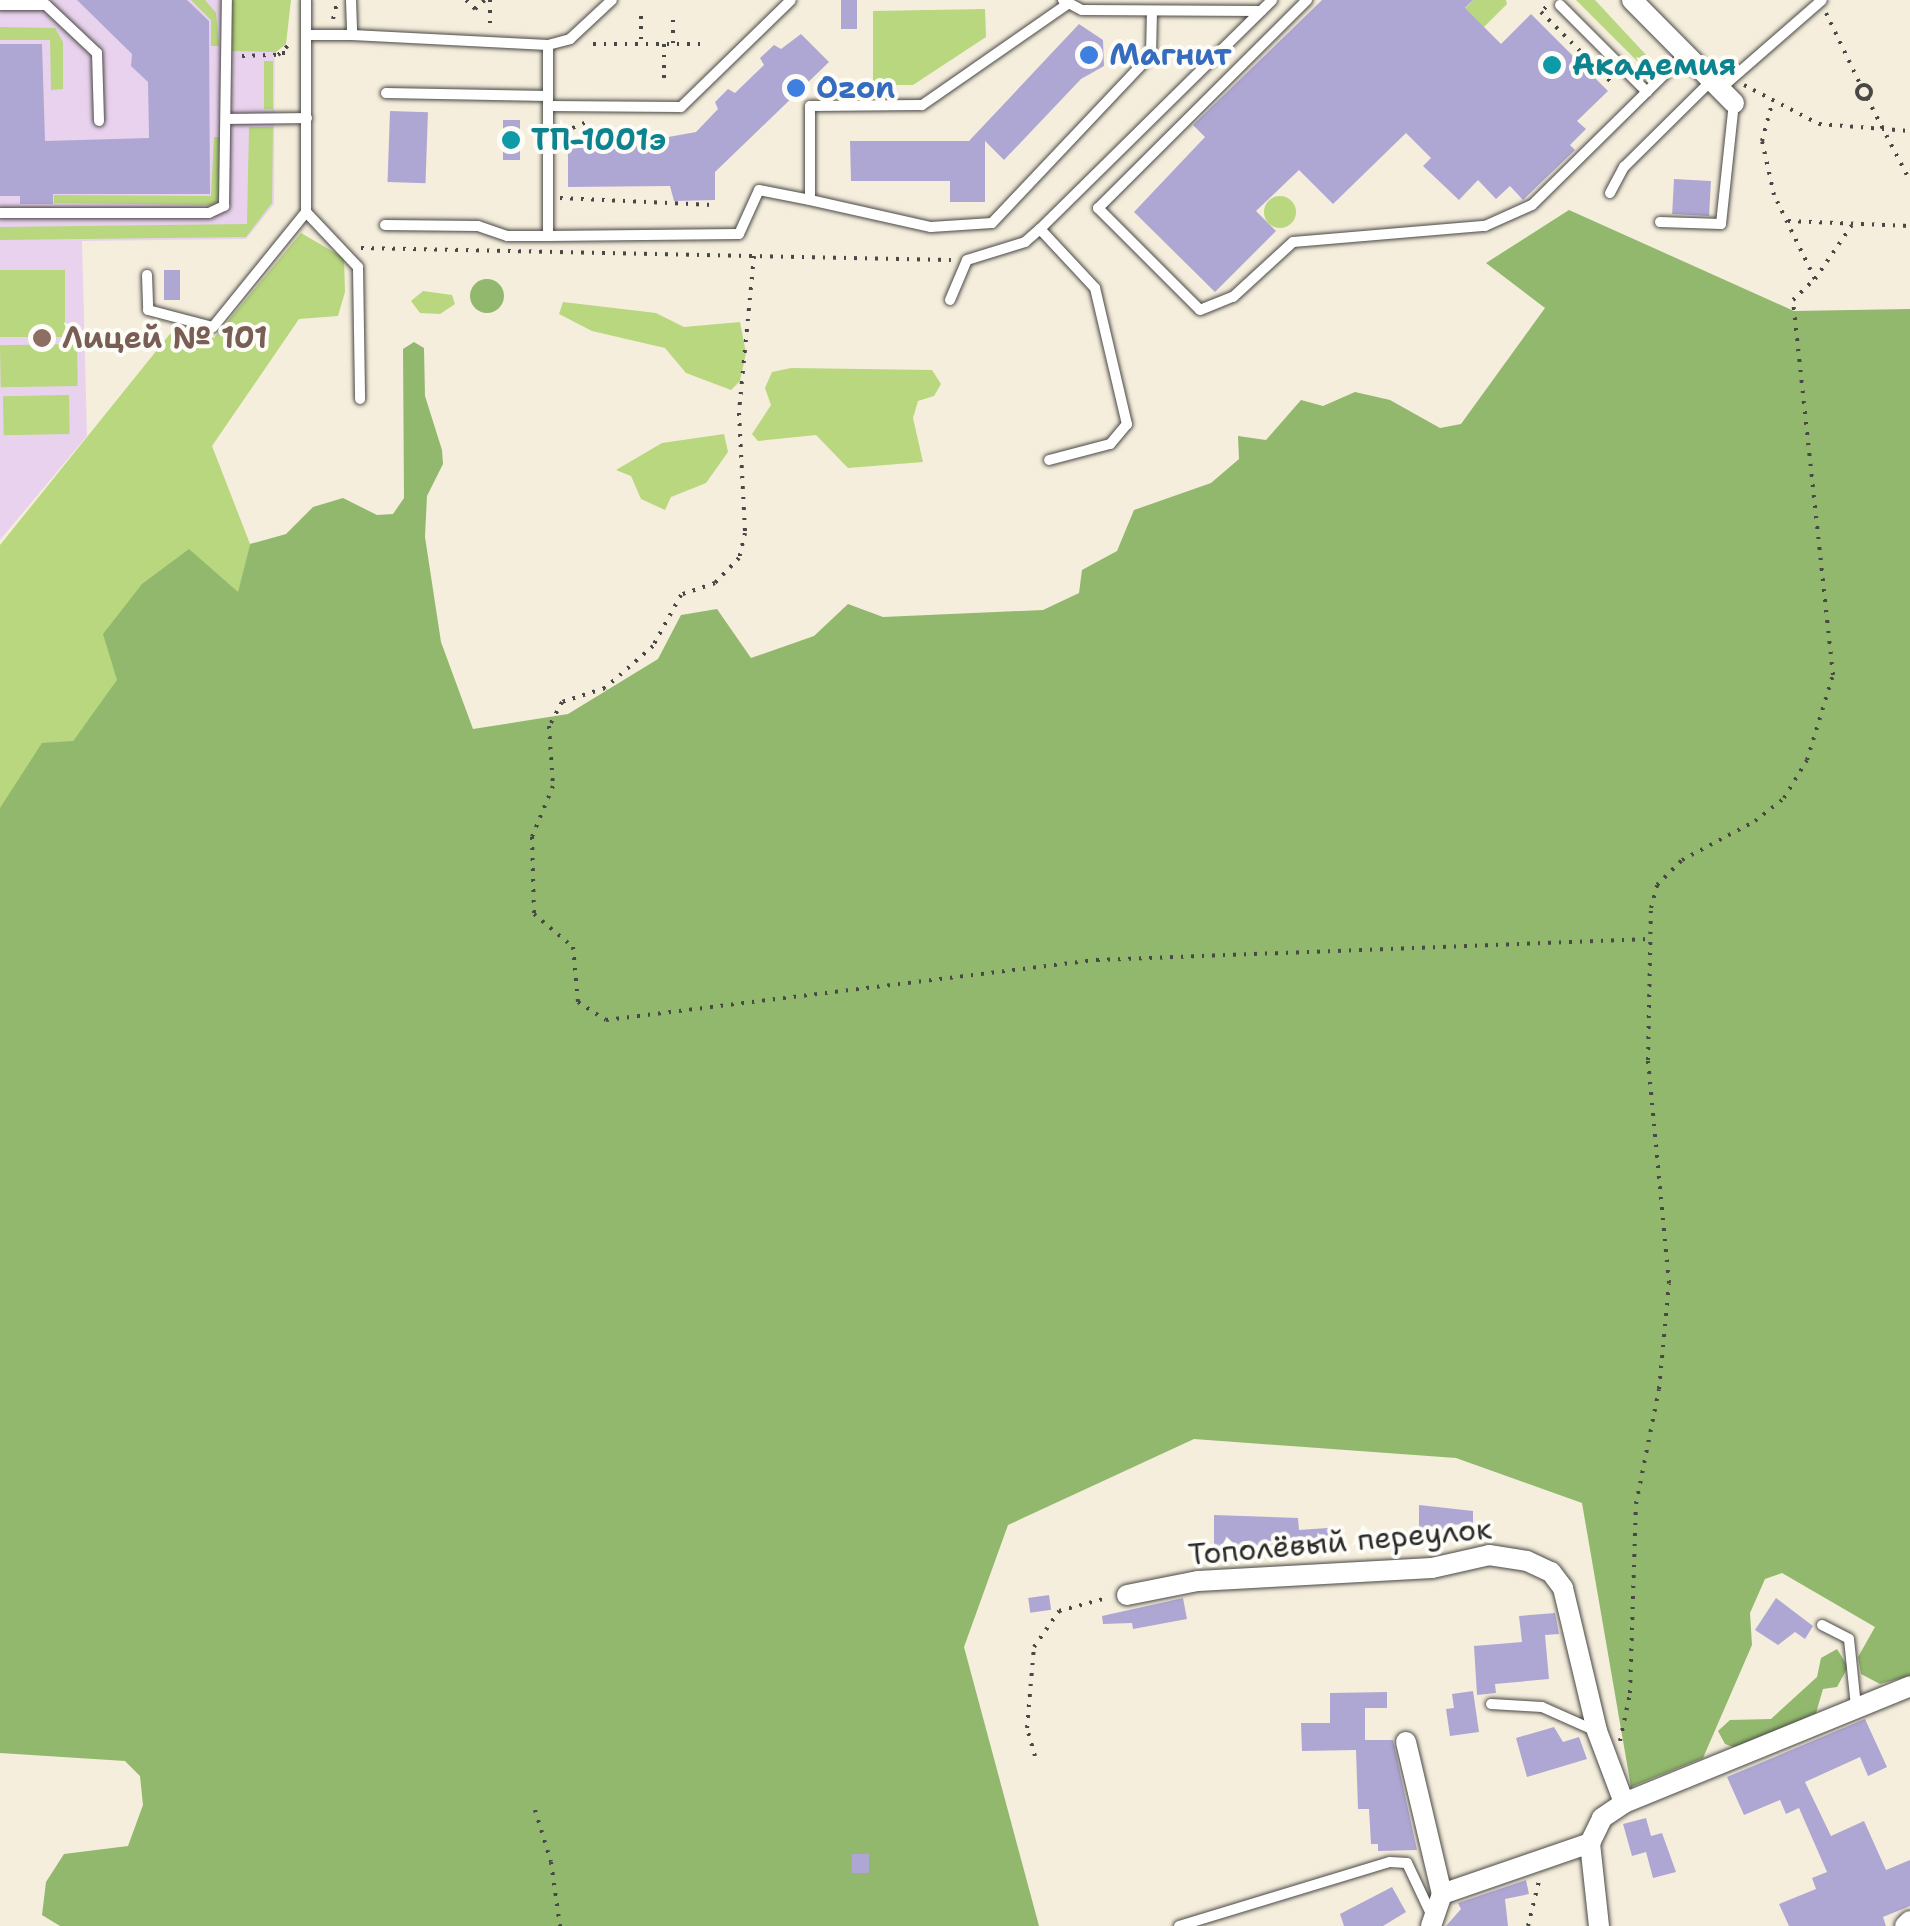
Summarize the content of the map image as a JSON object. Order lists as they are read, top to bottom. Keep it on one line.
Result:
{"streets":{"street":["Тополёвый переулок"]},"places":["Магнит","Академия","Ozon","ТП-1001э","Лицей № 101"]}
